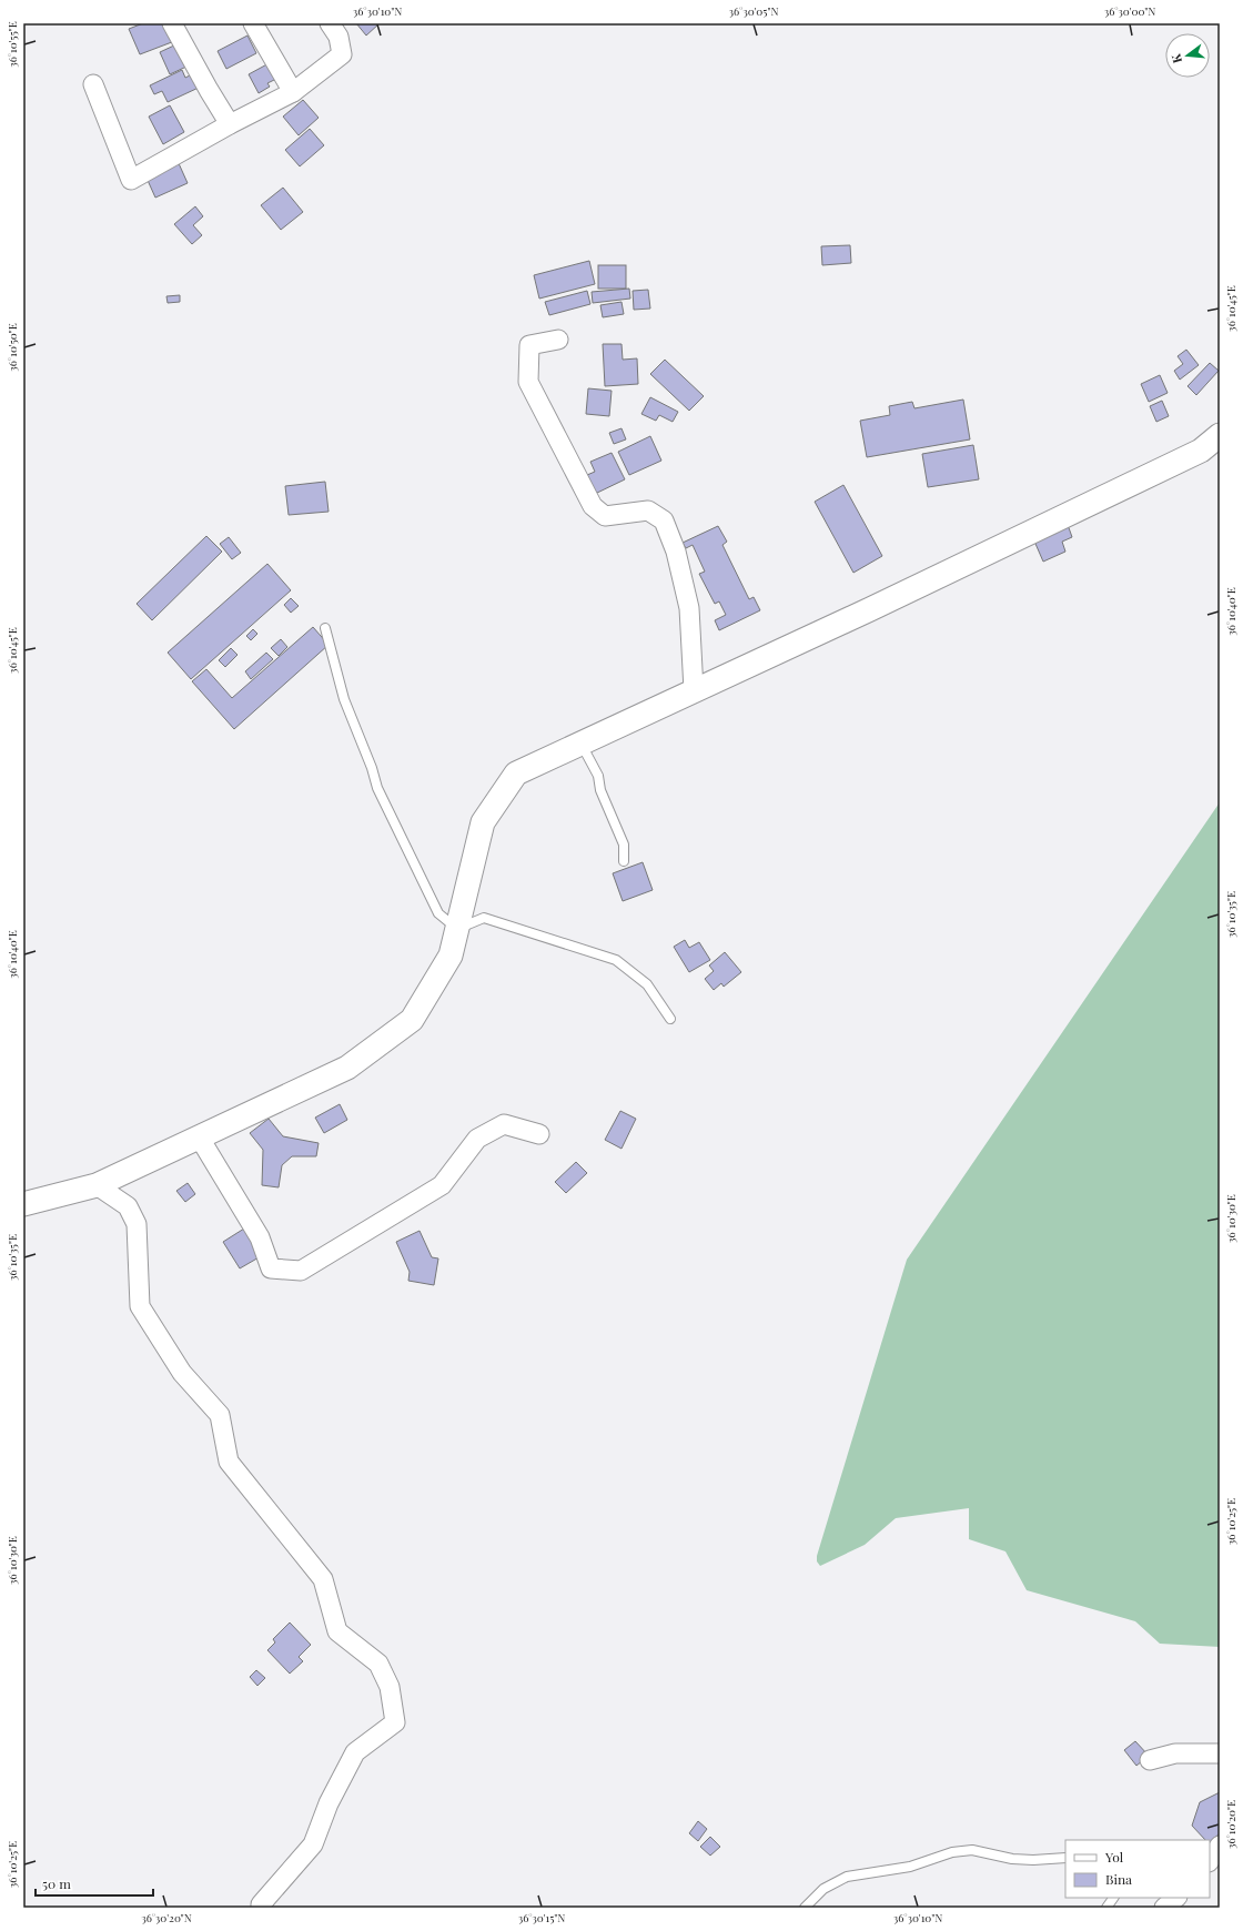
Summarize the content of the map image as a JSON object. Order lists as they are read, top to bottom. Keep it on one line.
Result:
{"legend":["Yol","Bina"],"scale_bar":"50 m","north":"left","coordinates":["36°30'10\"N","36°30'05\"N","36°30'00\"N","36°10'55\"E","36°10'45\"E","36°10'50\"E","36°10'40\"E","36°10'35\"E","36°10'30\"E","36°10'25\"E","36°10'20\"E","36°30'20\"N","36°30'15\"N"]}
